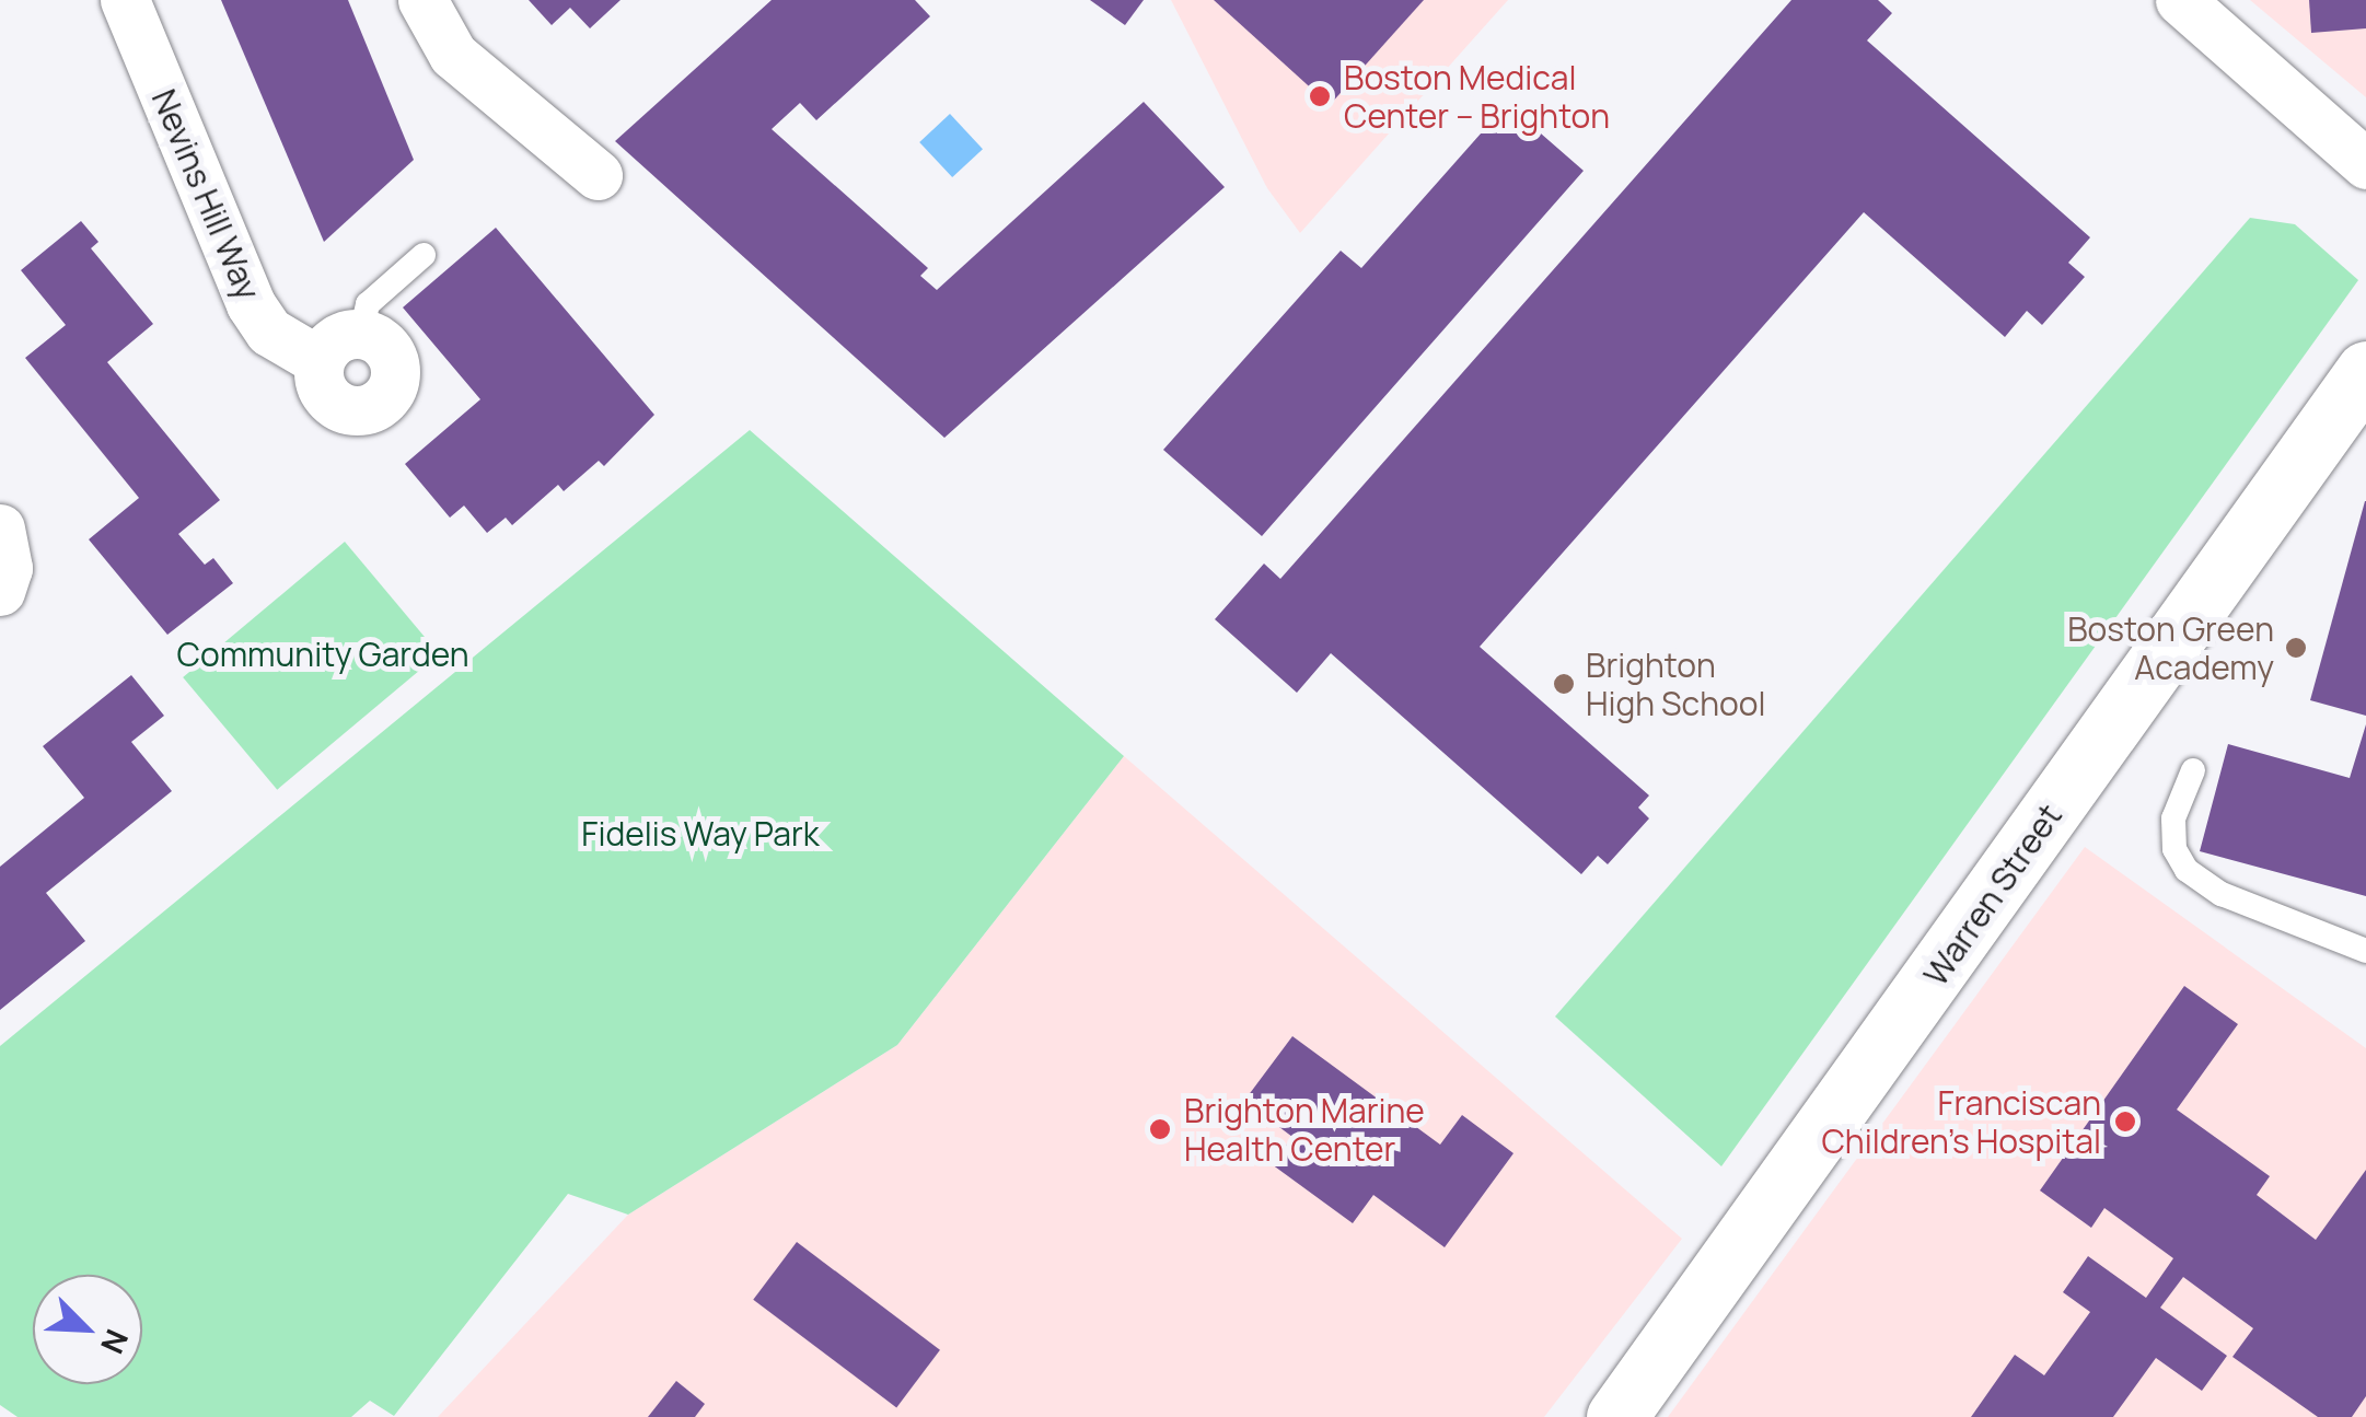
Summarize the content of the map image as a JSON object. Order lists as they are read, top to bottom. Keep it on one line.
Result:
{"streets":{"street":["Nevins Hill Way","Warren Street"]},"parks":["Community Garden","Fidelis Way Park"],"places":["Boston Medical Center – Brighton","Boston Green Academy","Brighton High School","Franciscan Children's Hospital","Brighton Marine Health Center"],"north":"bottom right"}
